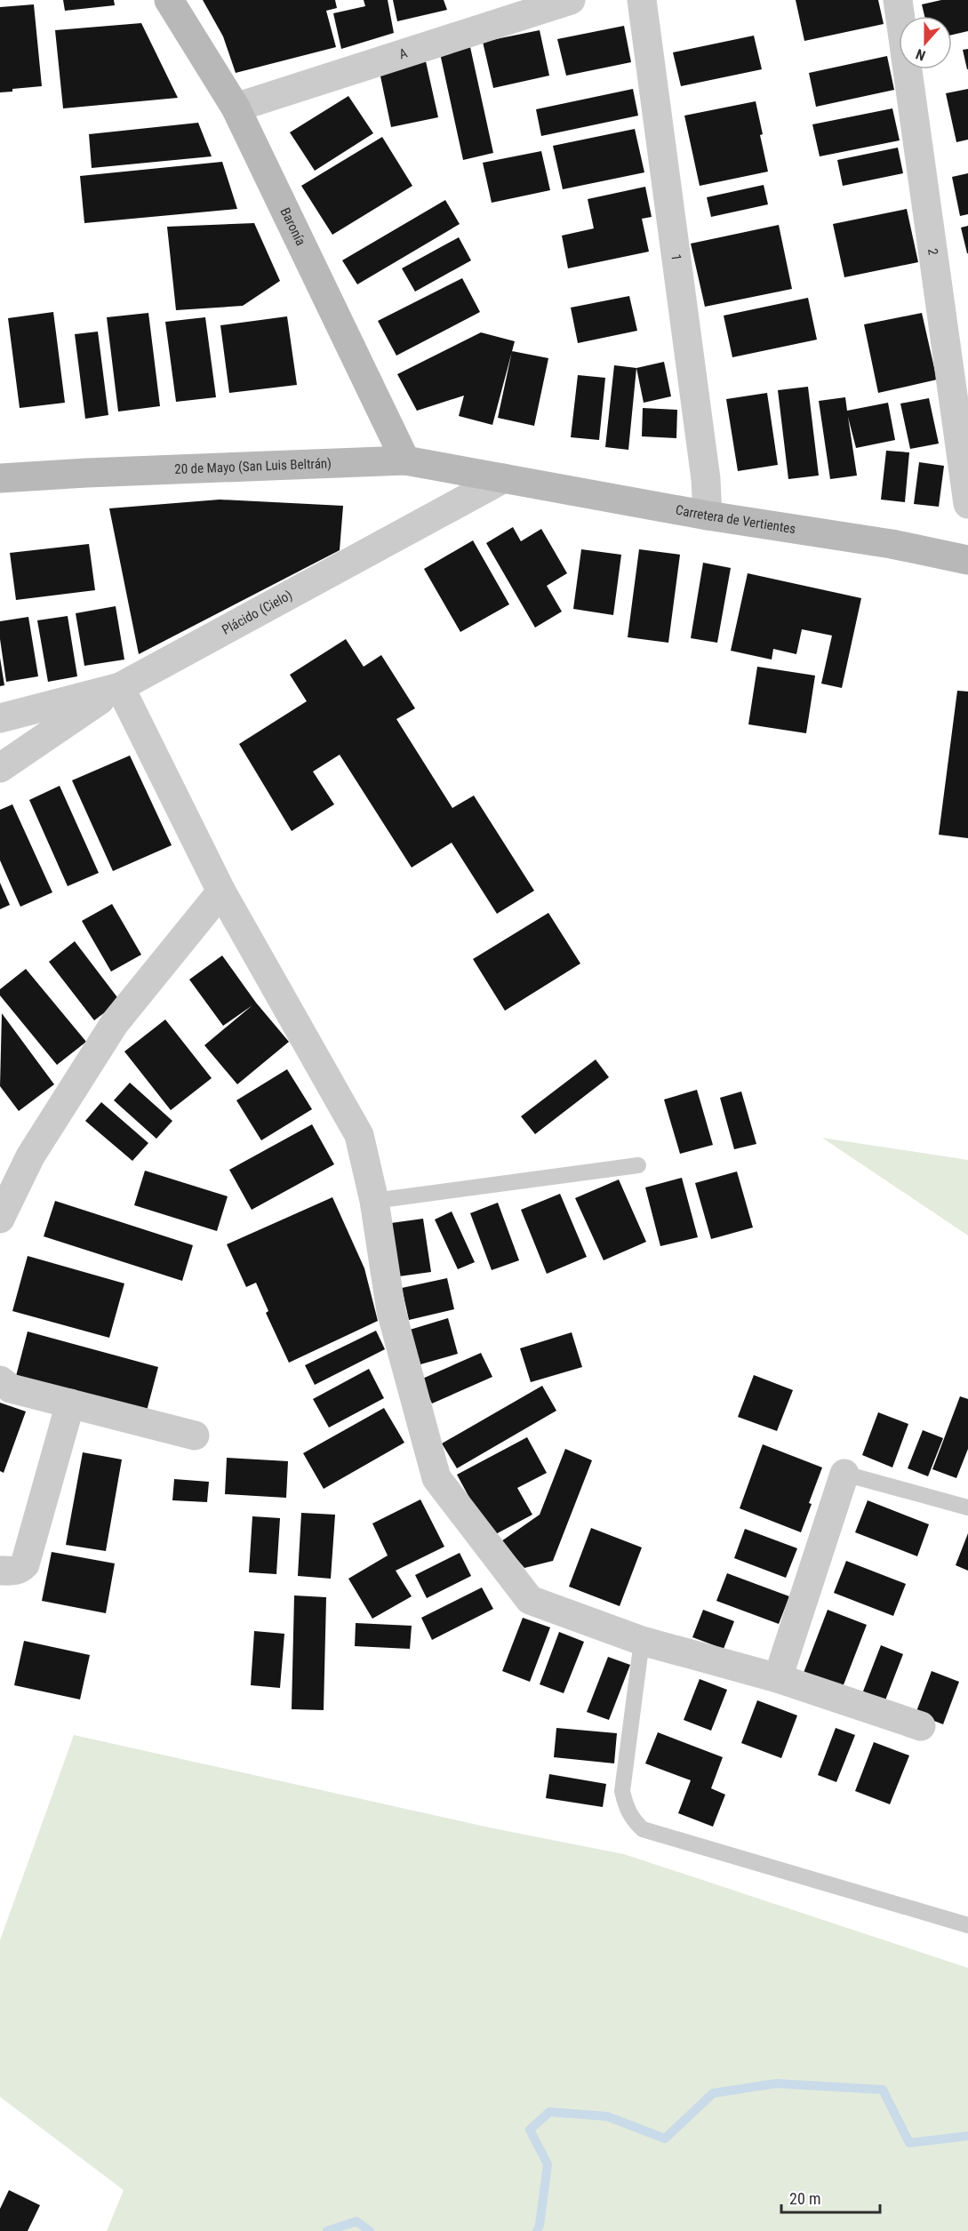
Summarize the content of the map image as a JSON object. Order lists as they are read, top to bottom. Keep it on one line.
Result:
{"streets":{"main road":["Baronía","20 de Mayo (San Luis Beltrán)","Carretera de Vertientes"],"street":["A","2","1","Plácido (Cielo)"]},"crossings":[["A","Baronía"],["Baronía","20 de Mayo (San Luis Beltrán)"],["1","Carretera de Vertientes"],["20 de Mayo (San Luis Beltrán)","Carretera de Vertientes"],["20 de Mayo (San Luis Beltrán)","Plácido (Cielo)"],["Carretera de Vertientes","Plácido (Cielo)"]],"scale_bar":"20 m","north":"bottom"}
